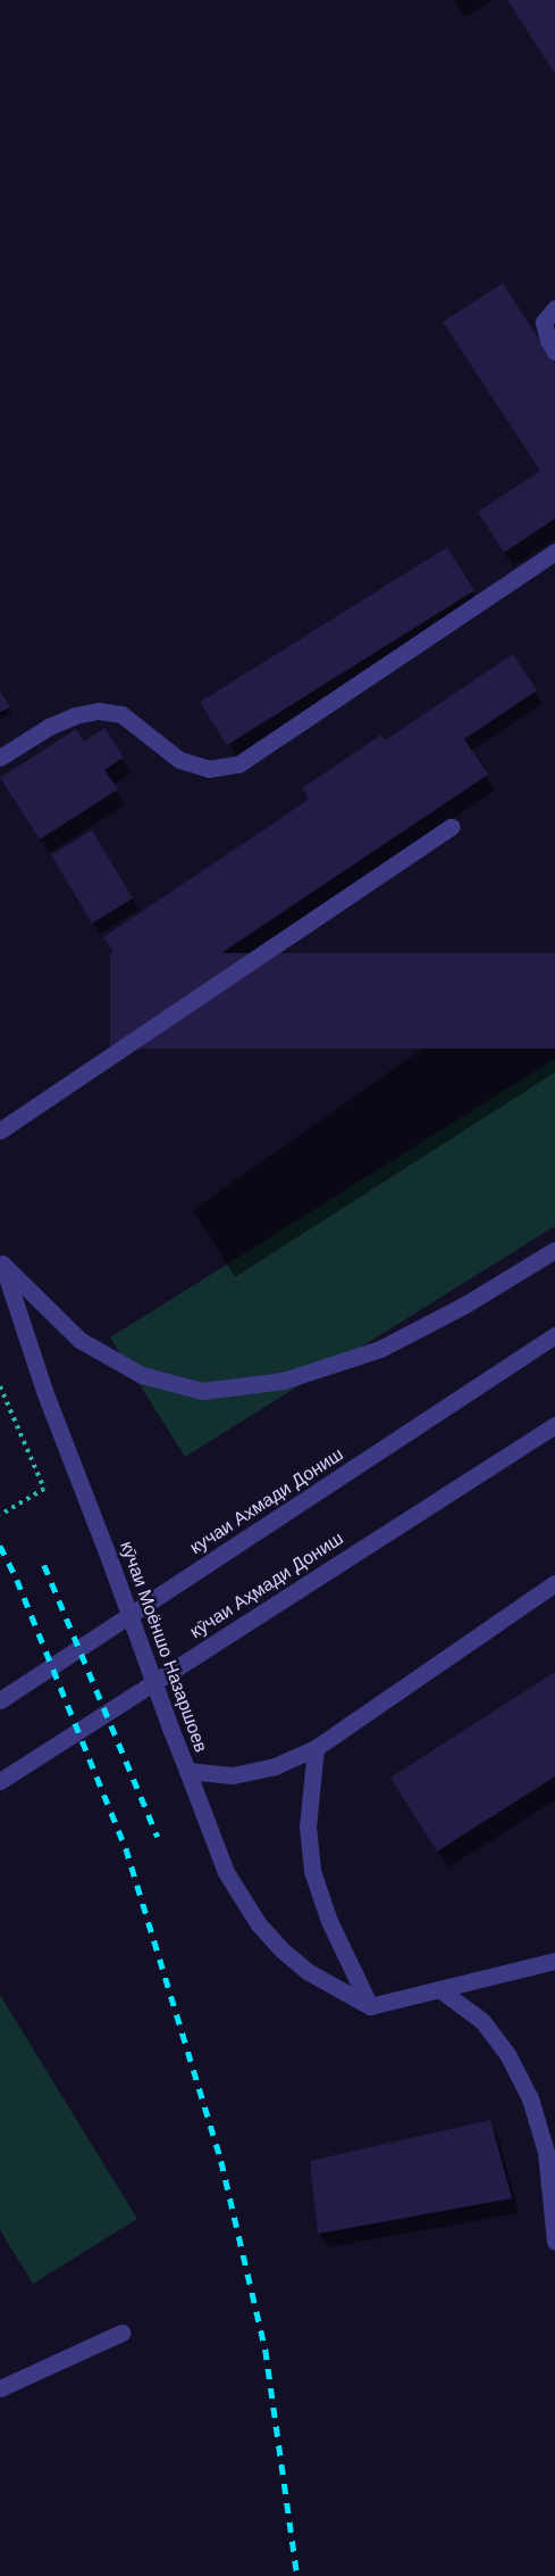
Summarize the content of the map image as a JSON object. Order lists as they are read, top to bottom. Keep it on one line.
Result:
{"streets":{"street":["кучаи Ахмади Дониш","кӯчаи Аҳмади Дониш","кӯчаи Моёншо Назаршоев"]}}
